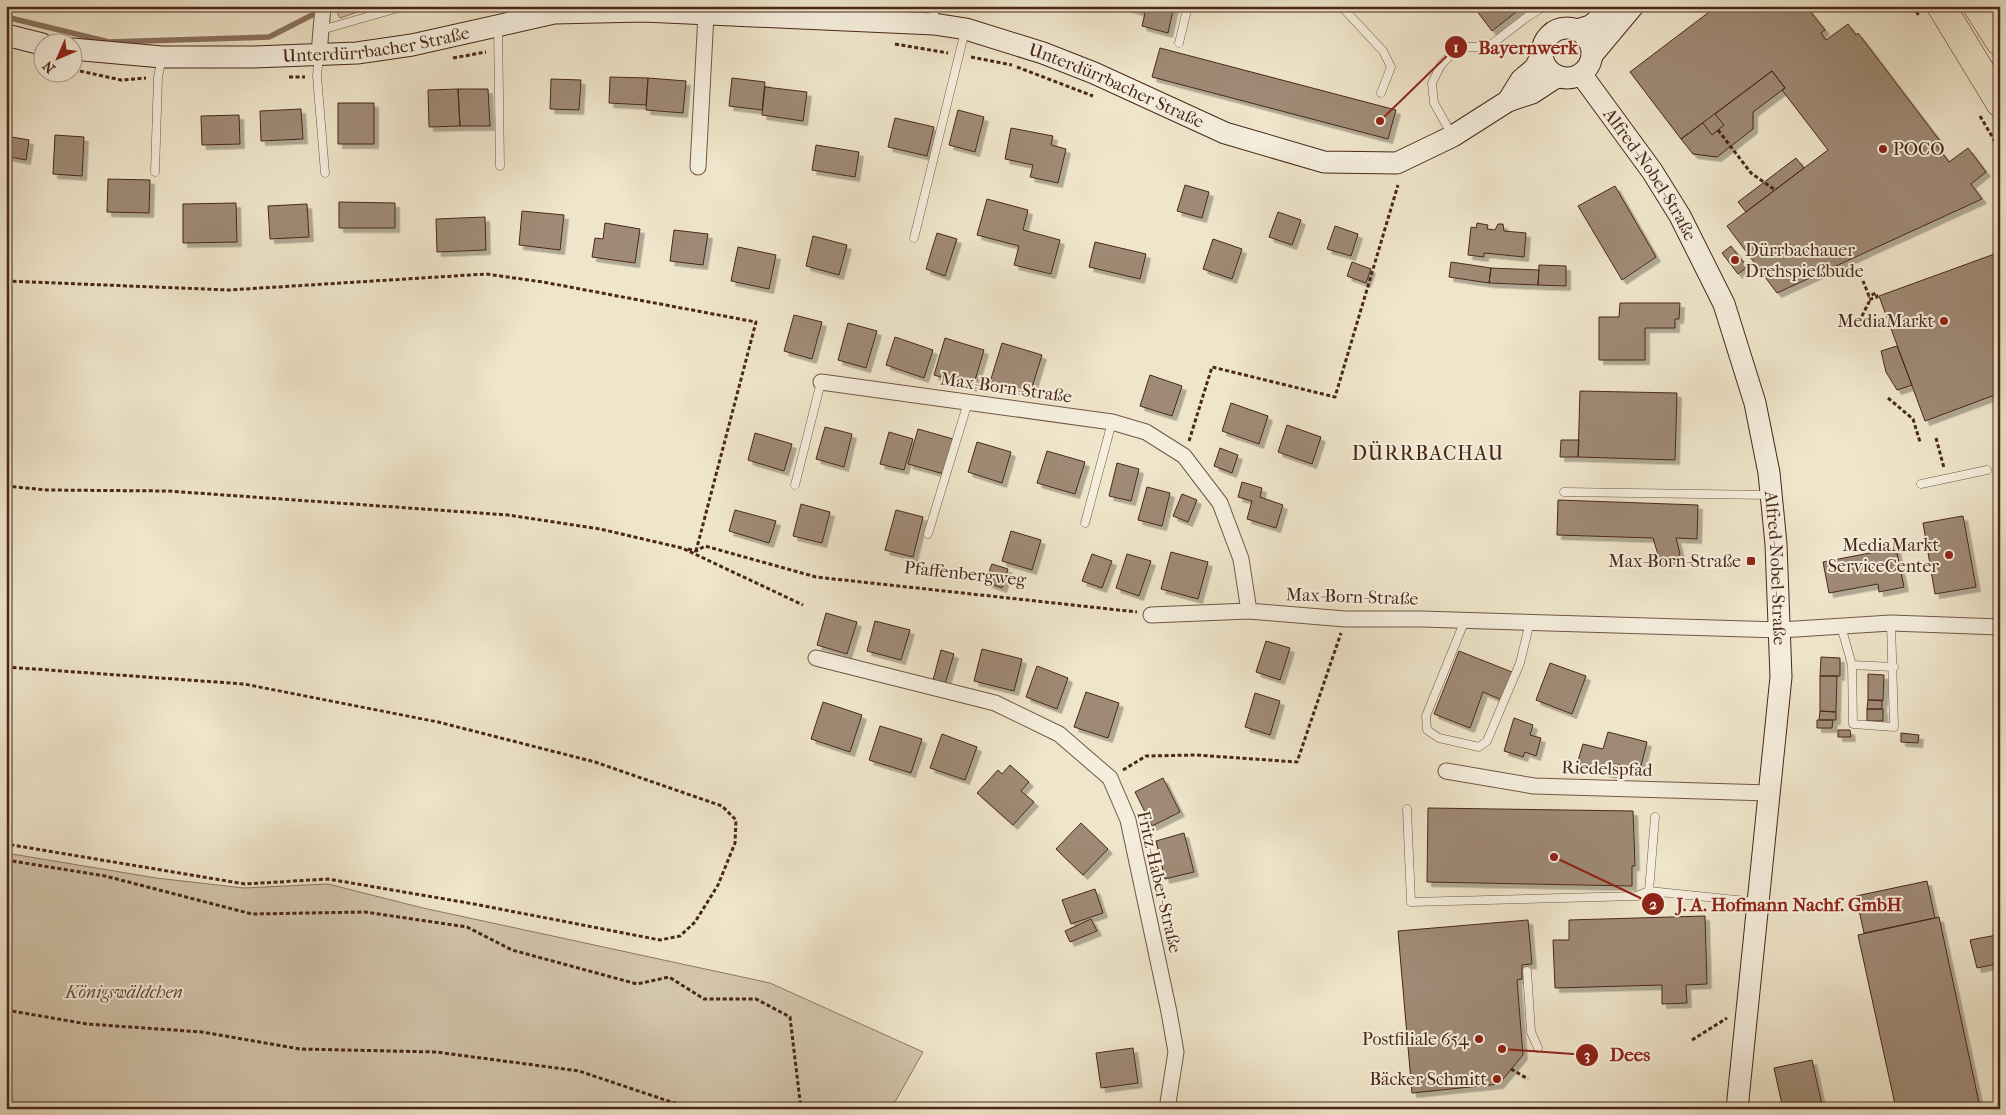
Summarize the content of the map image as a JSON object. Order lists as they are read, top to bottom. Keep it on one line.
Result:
{"streets":{"street":["Unterdürrbacher Straße","Alfred-Nobel-Straße","Max-Born-Straße","Riedelspfad","Fritz-Haber-Straße"],"path":["Pfaffenbergweg"]},"crossings":[["Unterdürrbacher Straße","Alfred-Nobel-Straße"],["Alfred-Nobel-Straße","Max-Born-Straße"],["Alfred-Nobel-Straße","Riedelspfad"]],"districts":["DÜRRBACHAU"],"parks":["Königswäldchen"],"places":{"other":["Bayernwerk","POCO","Dürrbachauer Drehspießbude","MediaMarkt","MediaMarkt ServiceCenter","J. A. Hofmann Nachf. GmbH","Postfiliale 654","Dees","Bäcker Schmitt"],"transit":["Max-Born-Straße"]},"north":"bottom left"}
